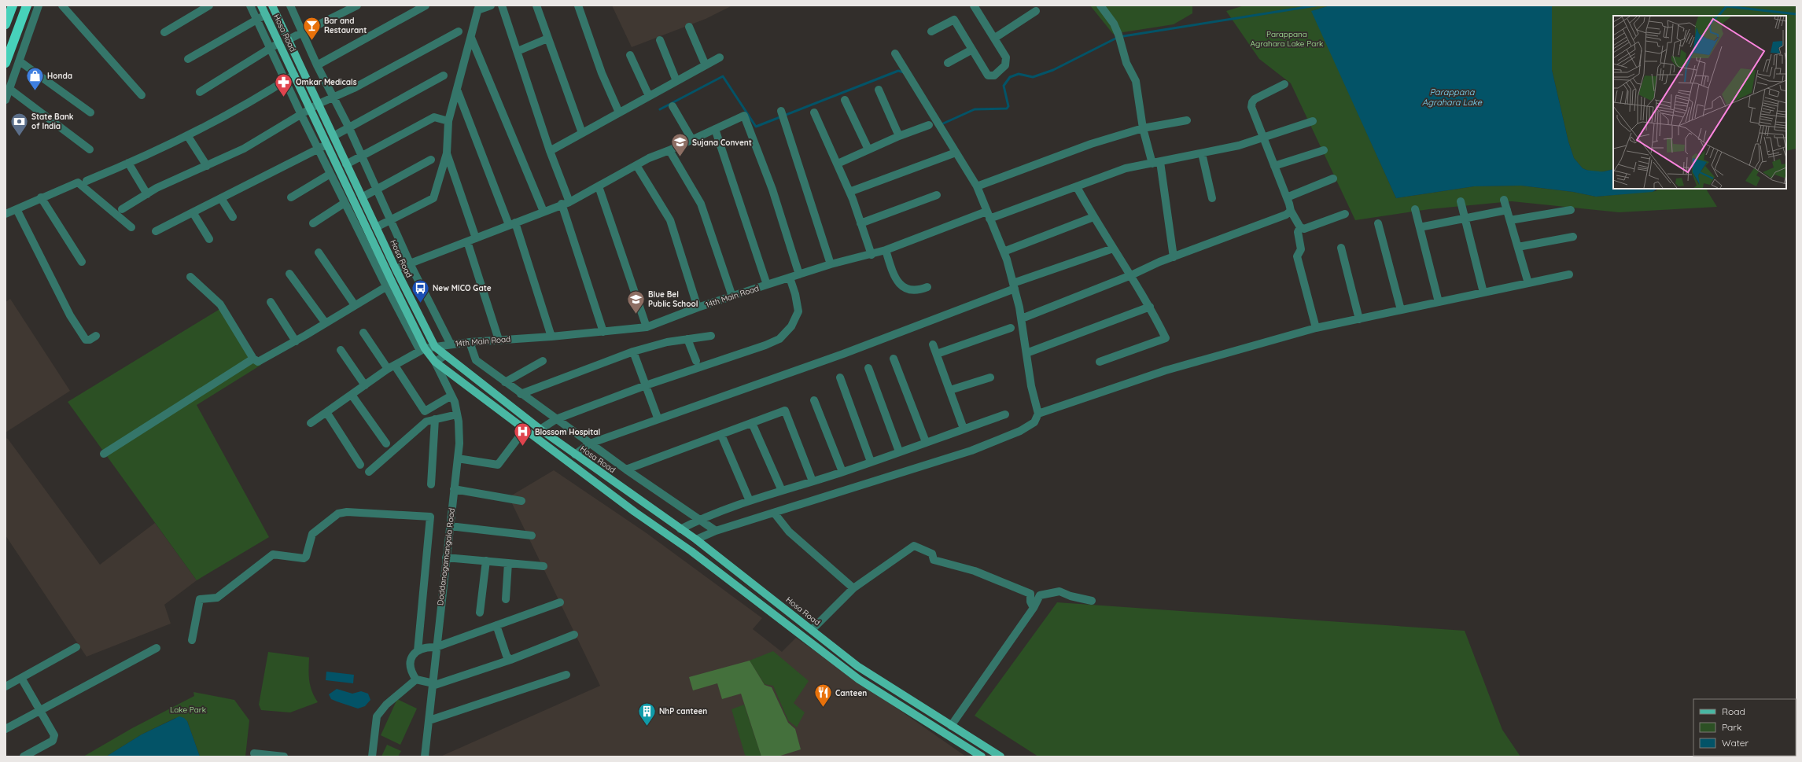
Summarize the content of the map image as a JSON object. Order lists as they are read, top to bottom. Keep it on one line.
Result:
{"streets":{"main road":["Hosa Road"],"street":["14th Main Road","Doddanagamangala Road"]},"crossings":[["Hosa Road","14th Main Road"],["Hosa Road","Doddanagamangala Road"]],"water":["Parappana Agrahara Lake"],"parks":["Parappana Agrahara Lake Park","Lake Park"],"places":{"bar":["Bar and Restaurant"],"shop":["Honda"],"pharmacy":["Omkar Medicals"],"bank":["State Bank of India"],"school or university":["Sujana Convent","Blue Bel Public School"],"bus stop":["New MICO Gate"],"hospital":["Blossom Hospital"],"restaurant":["Canteen"],"building":["NhP canteen"]},"legend":["Road","Park","Water"]}
